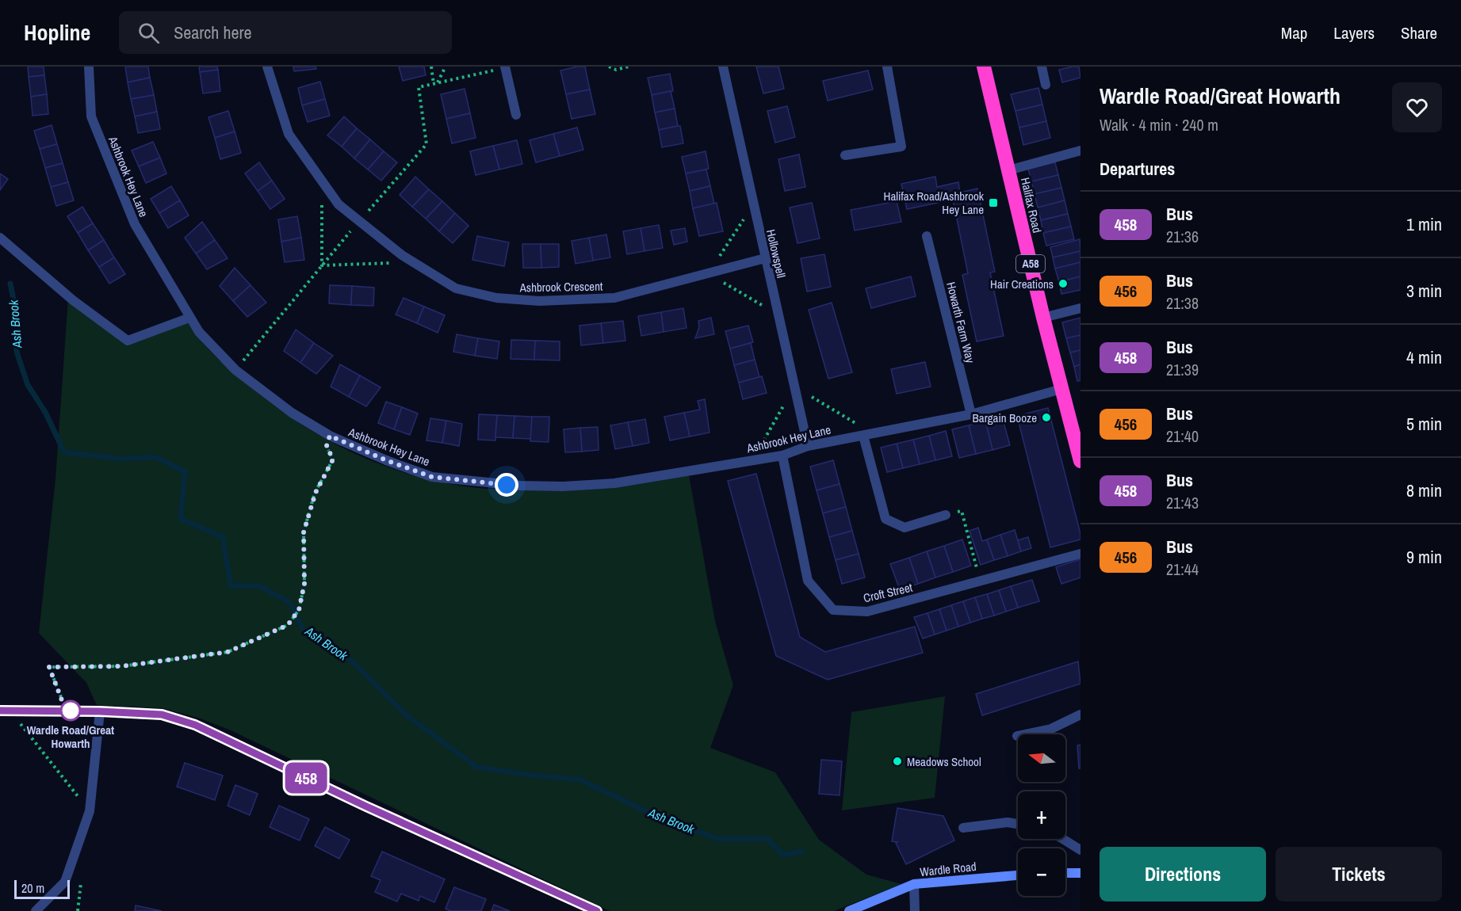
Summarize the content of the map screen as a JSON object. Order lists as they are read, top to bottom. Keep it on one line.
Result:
{"streets":{"highway":["Halifax Road","A58"],"street":["Ashbrook Hey Lane","Hollowspell","Ashbrook Crescent","Howarth Farm Way","Croft Street","Wardle Road"]},"crossings":[["Ashbrook Hey Lane","Halifax Road"],["Ashbrook Hey Lane","Hollowspell"],["Ashbrook Hey Lane","Howarth Farm Way"],["Ashbrook Hey Lane","Croft Street"],["Hollowspell","Ashbrook Crescent"]],"water":["Ash Brook"],"places":{"transit":["Halifax Road/Ashbrook Hey Lane"],"other":["Hair Creations","Bargain Booze","Wardle Road/Great Howarth","Meadows School"]},"lines":["bus line 458"],"scale_bar":"20 m","north":"left","page":{"header":"Hopline","search":"Search here","nav":["Map","Layers","Share"],"on_map":"458","heading":[["Wardle Road/Great Howarth","Walk · 4 min · 240 m"],"Departures"],"list":[{"mark":"458","name":"Bus","note":"21:36","value":"1 min"},{"mark":"456","name":"Bus","note":"21:38","value":"3 min"},{"mark":"458","name":"Bus","note":"21:39","value":"4 min"},{"mark":"456","name":"Bus","note":"21:40","value":"5 min"},{"mark":"458","name":"Bus","note":"21:43","value":"8 min"},{"mark":"456","name":"Bus","note":"21:44","value":"9 min"}],"map_buttons":["+","−"],"buttons":["Directions","Tickets"],"scale":"20 m"}}
